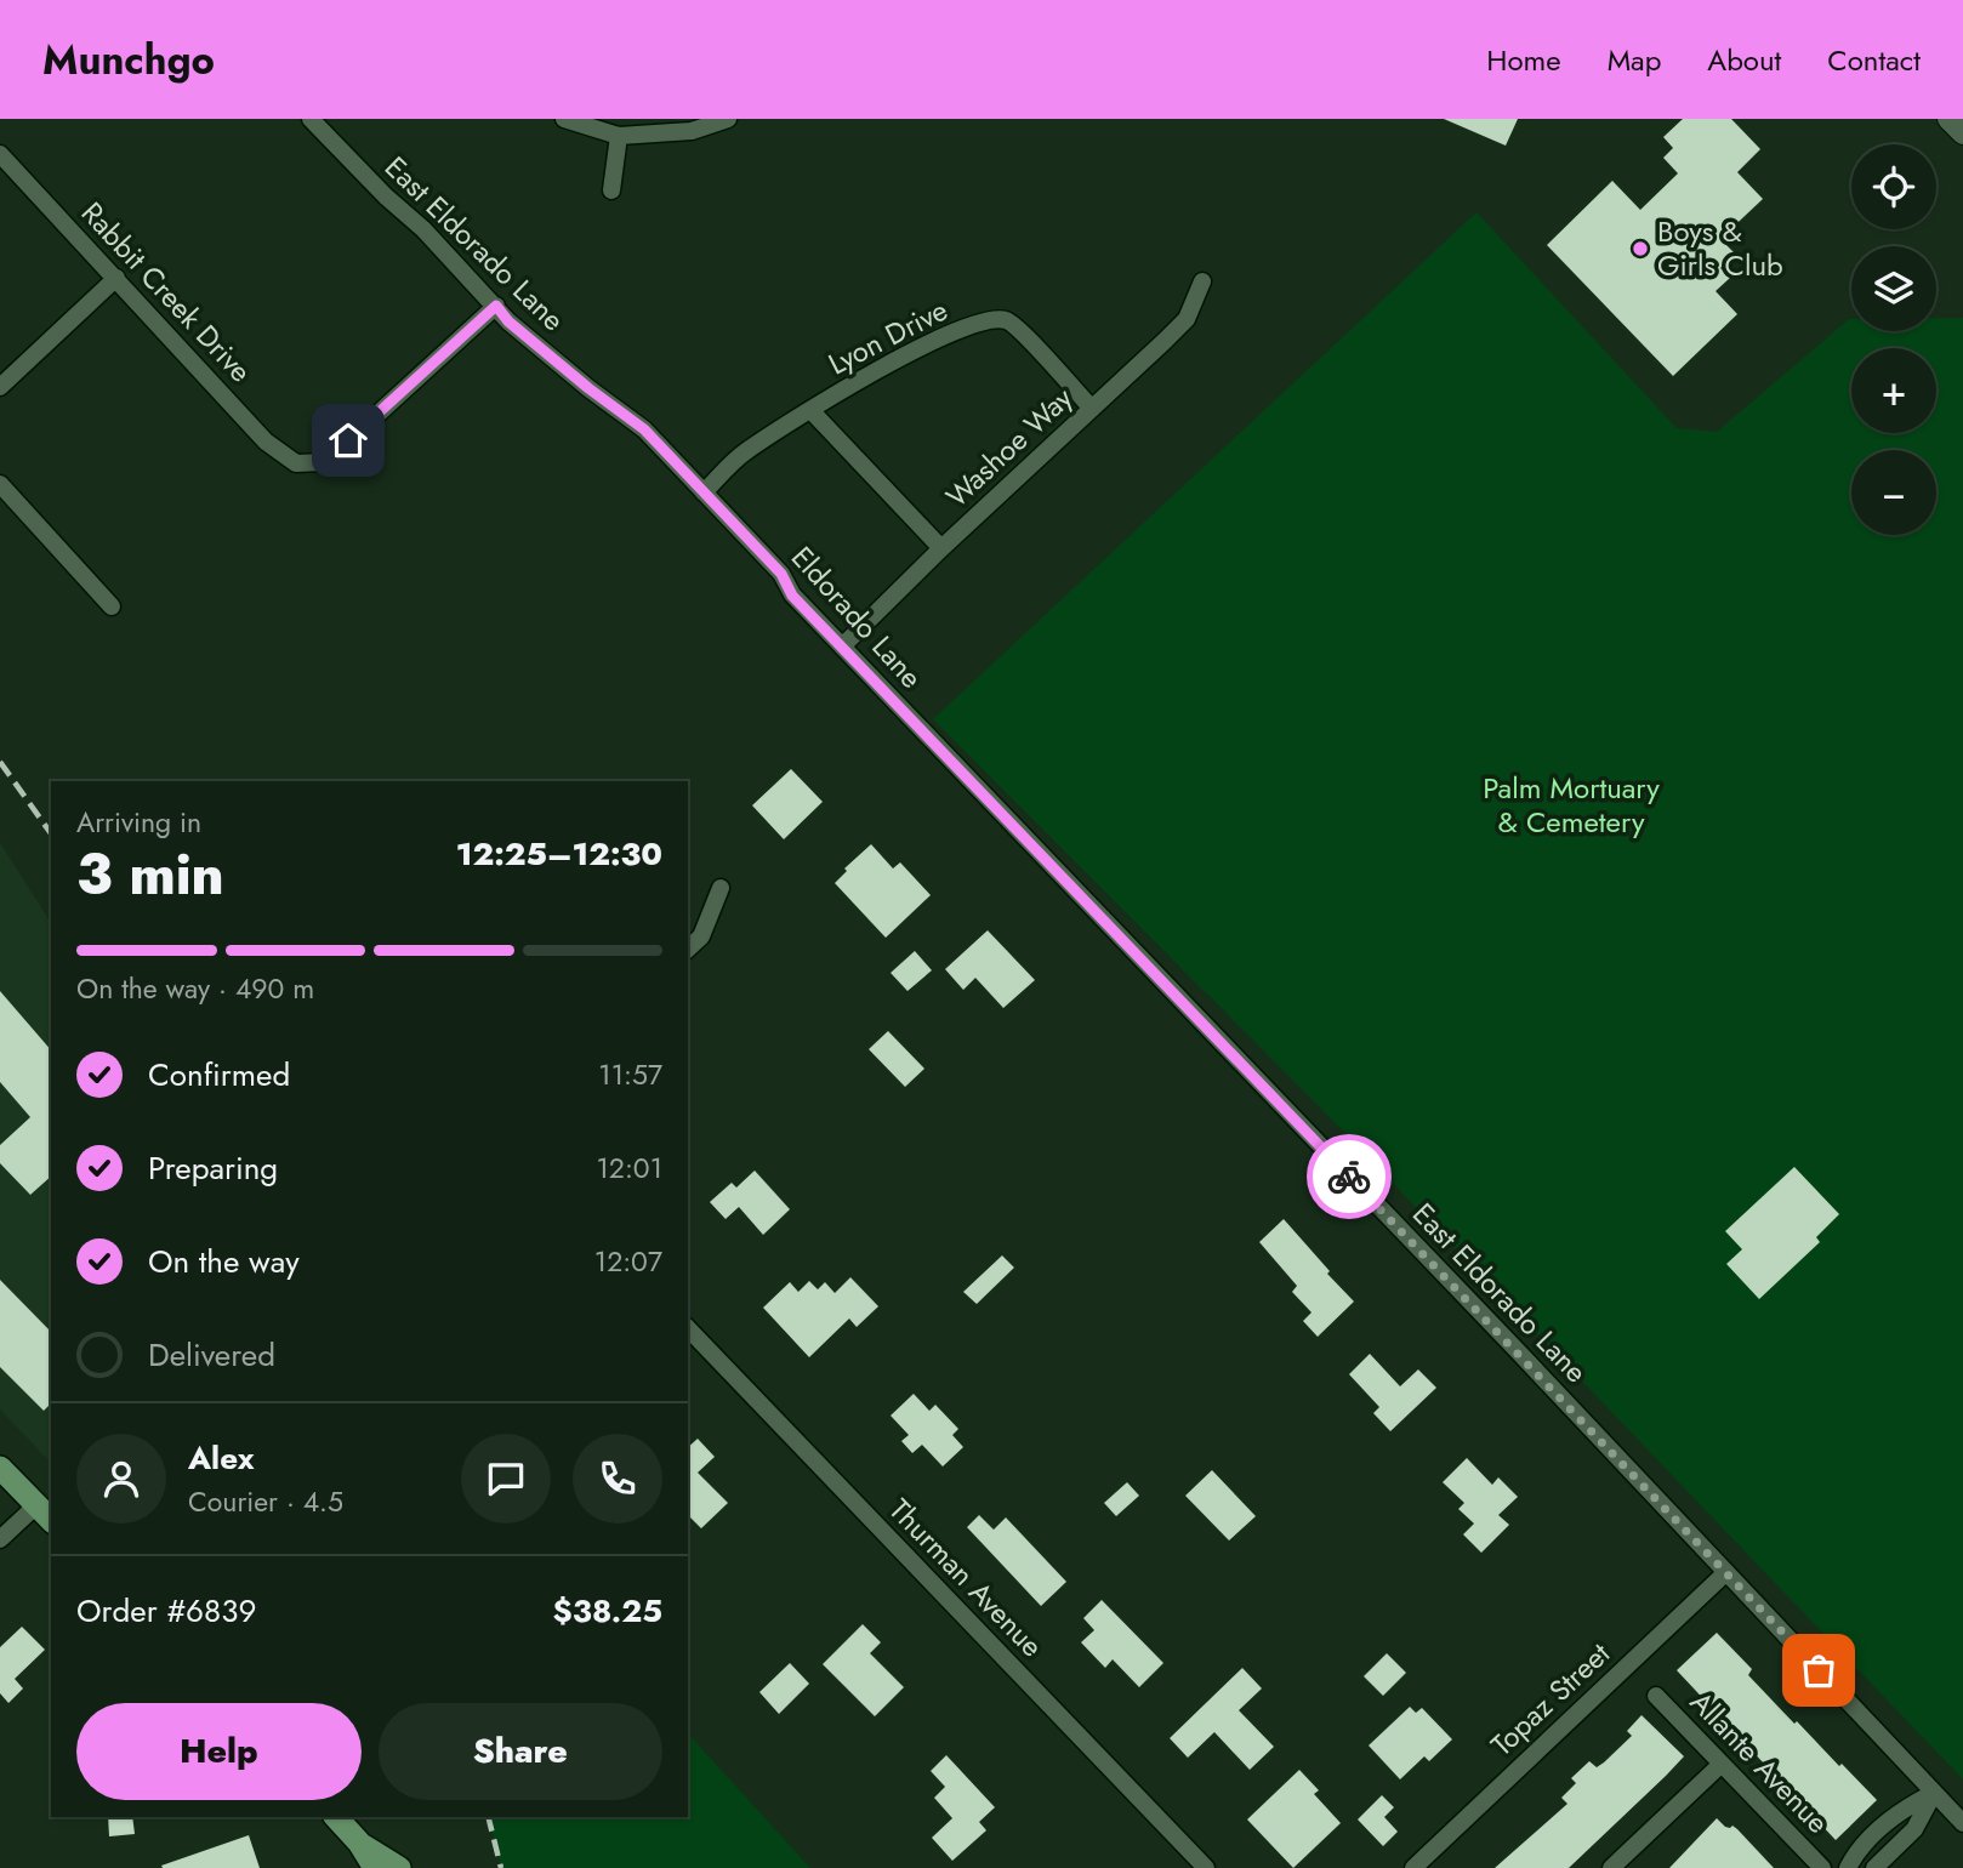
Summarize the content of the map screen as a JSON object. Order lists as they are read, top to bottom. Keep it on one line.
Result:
{"streets":{"street":["East Eldorado Lane","Rabbit Creek Drive","Lyon Drive","Washoe Way","Eldorado Lane","Thurman Avenue","Topaz Street","Allante Avenue"]},"crossings":[["East Eldorado Lane","Rabbit Creek Drive"],["East Eldorado Lane","Eldorado Lane"],["East Eldorado Lane","Topaz Street"],["Lyon Drive","Washoe Way"],["Lyon Drive","Eldorado Lane"],["Washoe Way","Eldorado Lane"]],"parks":["Palm Mortuary & Cemetery"],"places":["Boys & Girls Club"],"page":{"header":"Munchgo","nav":["Home","Map","About","Contact"],"map_buttons":["+","−"],"heading":["3 min","Arriving in","12:25–12:30"],"panel":["Alex","Courier · 4.5","Order #6839","$38.25"],"bar":"On the way · 490 m","list":[["Confirmed","11:57"],["Preparing","12:01"],["On the way","12:07"],"Delivered"],"buttons":["Help","Share"]}}
